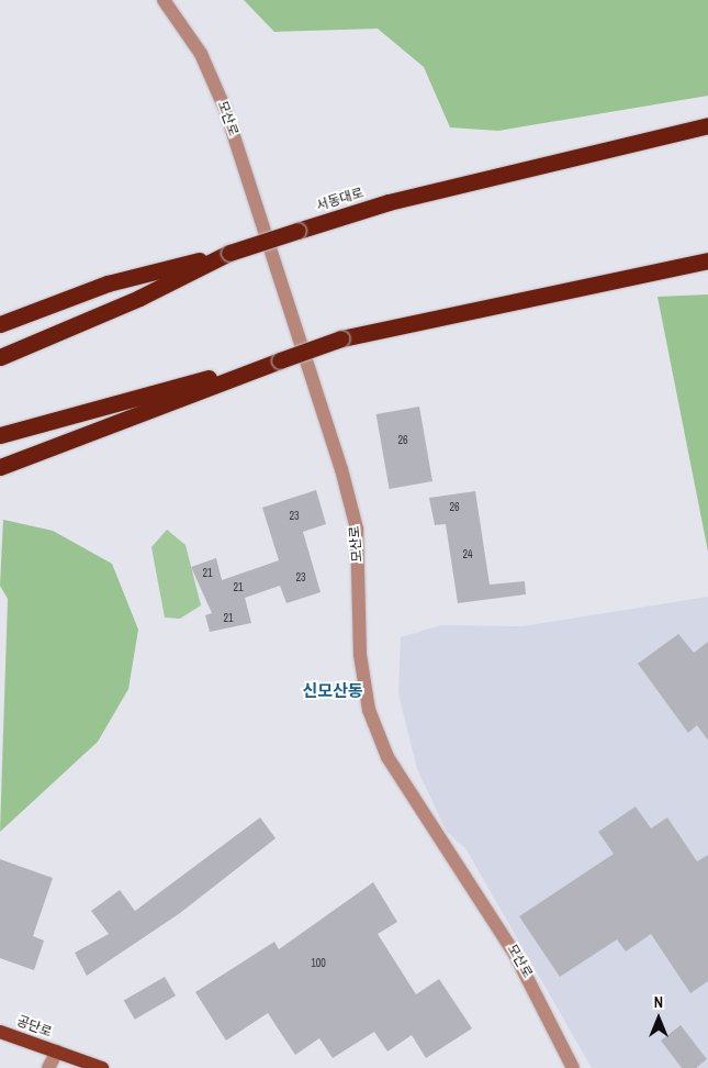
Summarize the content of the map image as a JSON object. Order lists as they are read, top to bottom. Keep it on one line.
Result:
{"streets":{"highway":["서동대로"],"main road":["공단로"],"street":["모산로"]},"districts":["신모산동"],"house_numbers":["26","26","23","24","21","23","21","21","100"],"north":"top"}
